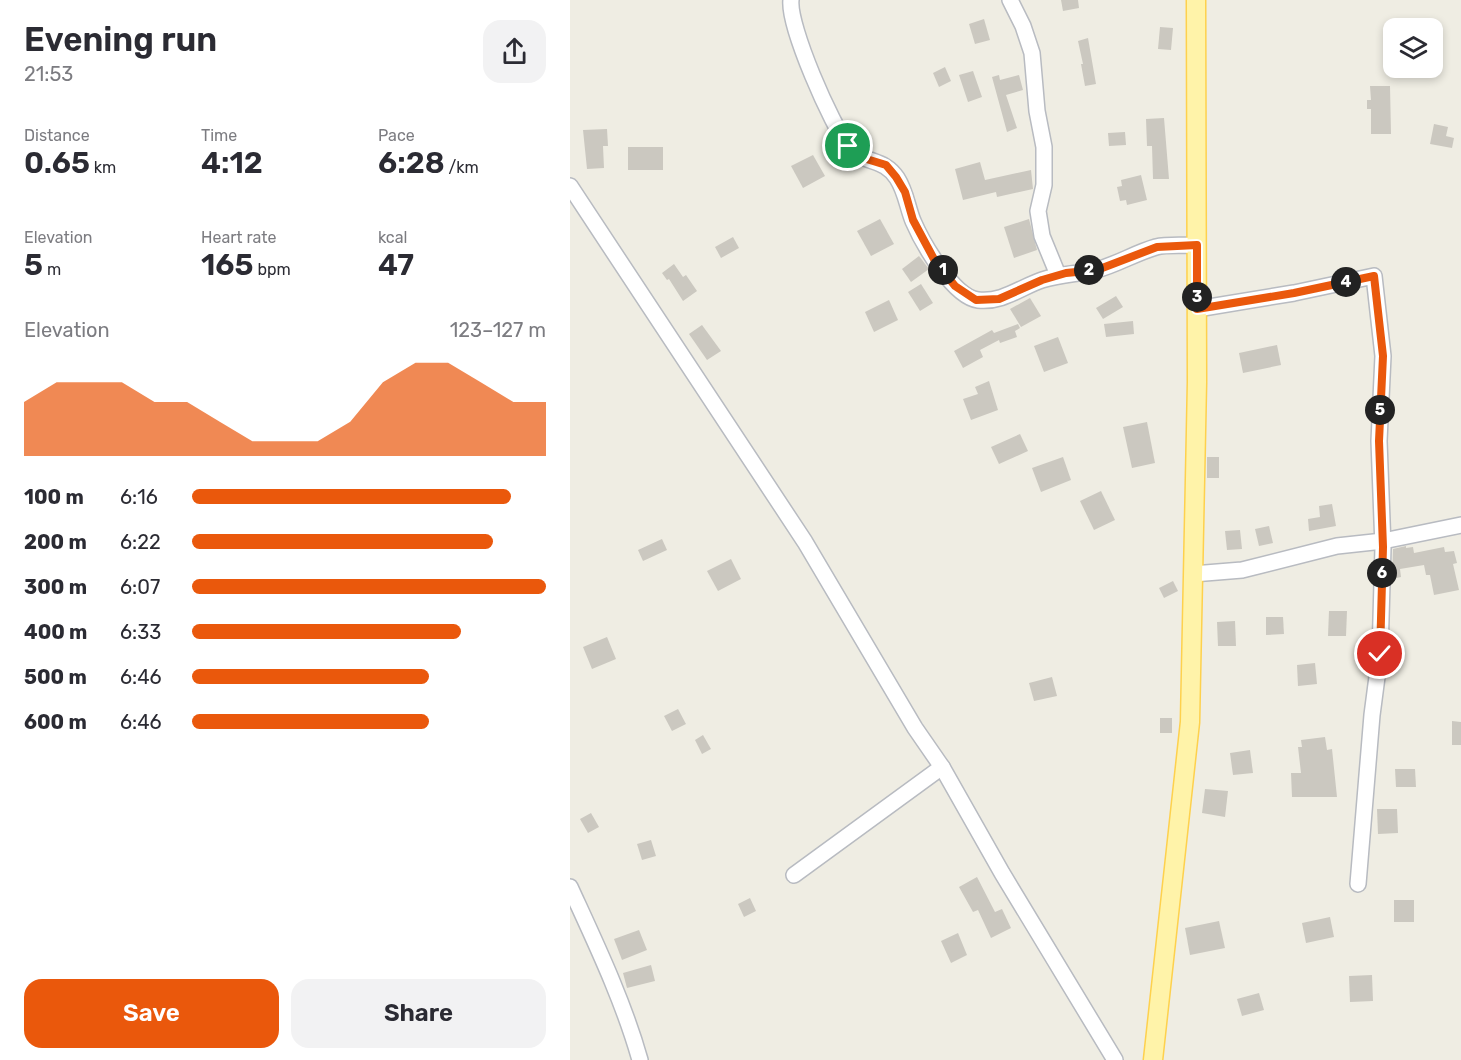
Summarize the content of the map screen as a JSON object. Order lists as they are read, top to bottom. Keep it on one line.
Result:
{"page":{"heading":["Evening run","21:53"],"stats":[["Distance","0.65 km"],["Time","4:12"],["Pace","6:28 /km"],["Elevation","5 m"],["Heart rate","165 bpm"],["kcal","47"]],"pins":["1","2","4","3","5","6"],"chart":["Elevation","123–127 m"],"list":[{"name":"100 m","note":"6:16"},{"name":"200 m","note":"6:22"},{"name":"300 m","note":"6:07"},{"name":"400 m","note":"6:33"},{"name":"500 m","note":"6:46"},{"name":"600 m","note":"6:46"}],"buttons":["Save","Share"]}}
